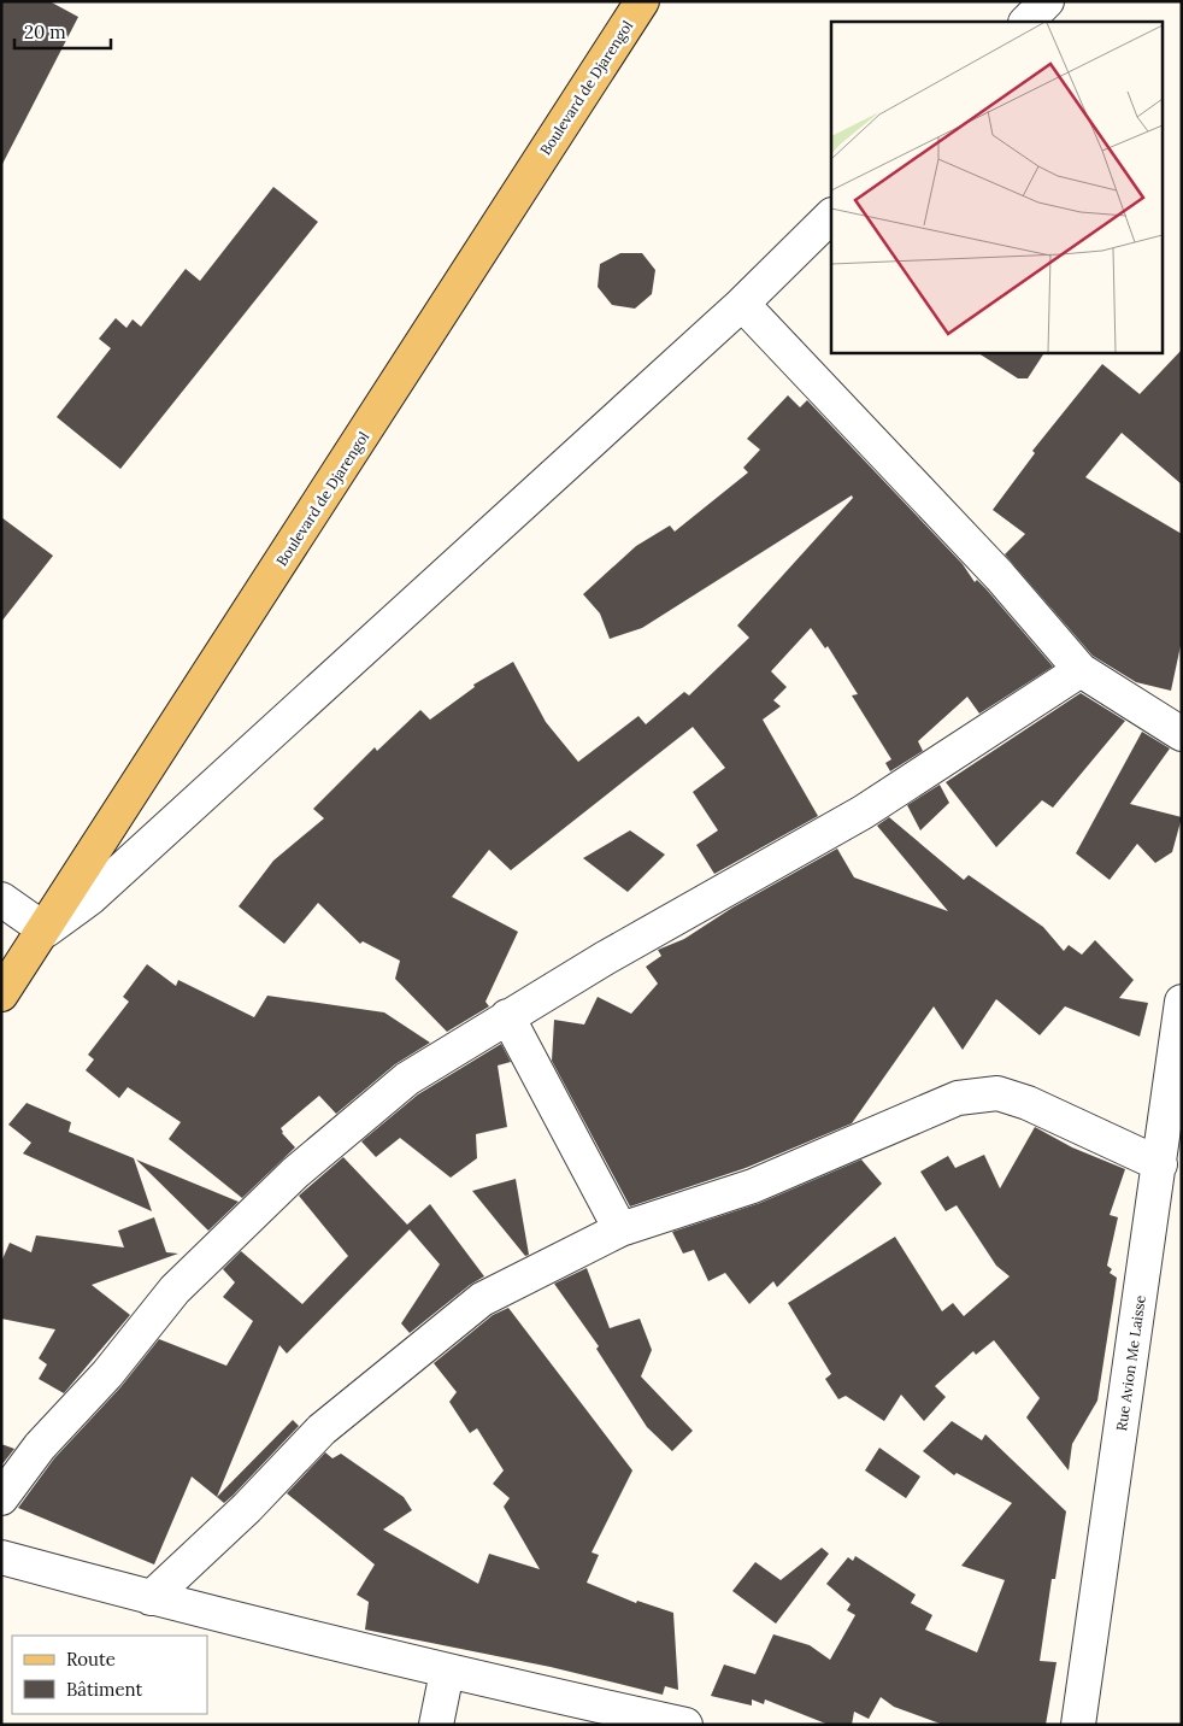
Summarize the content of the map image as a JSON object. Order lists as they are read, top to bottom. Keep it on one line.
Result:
{"streets":{"main road":["Boulevard de Djarengol"],"street":["Rue Avion Me Laisse"]},"legend":["Route","Bâtiment"],"scale_bar":"20 m"}
